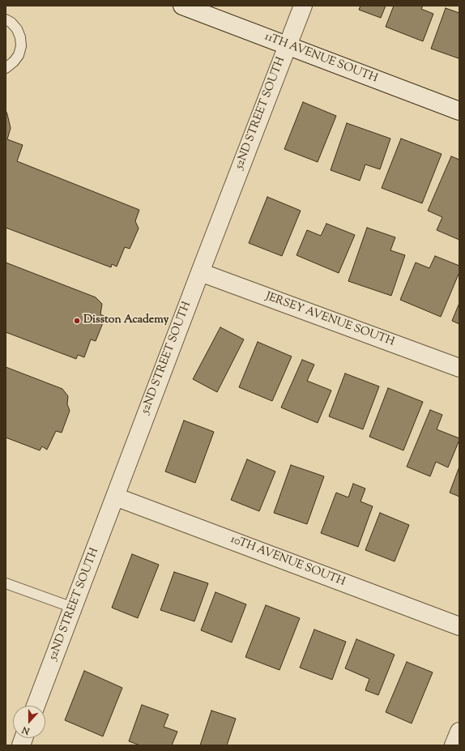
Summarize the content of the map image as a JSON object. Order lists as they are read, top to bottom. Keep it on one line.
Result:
{"streets":{"street":["11TH AVENUE SOUTH","52ND STREET SOUTH","JERSEY AVENUE SOUTH","10TH AVENUE SOUTH"]},"crossings":[["11TH AVENUE SOUTH","52ND STREET SOUTH"],["52ND STREET SOUTH","JERSEY AVENUE SOUTH"],["52ND STREET SOUTH","10TH AVENUE SOUTH"]],"places":["Disston Academy"],"north":"bottom"}
